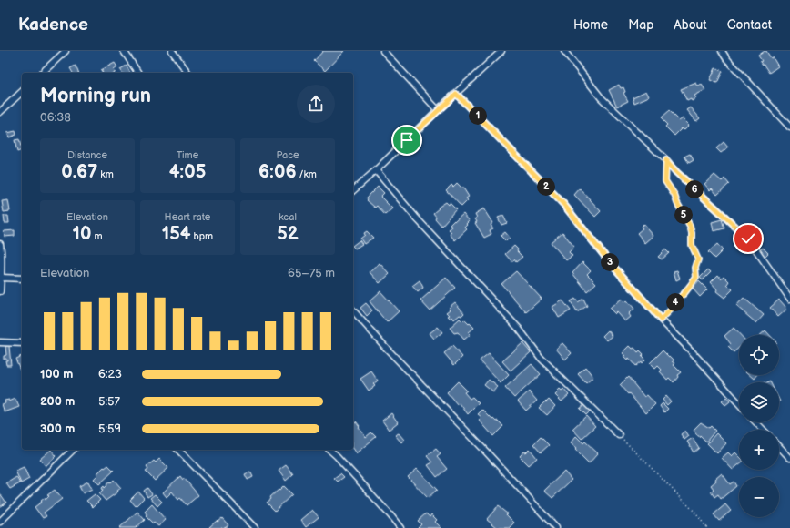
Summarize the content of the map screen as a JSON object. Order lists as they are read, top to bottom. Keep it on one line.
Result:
{"page":{"header":"Kadence","nav":["Home","Map","About","Contact"],"heading":["Morning run","06:38"],"pins":["1","2","6","5","3","4"],"stats":[["Distance","0.67 km"],["Time","4:05"],["Pace","6:06 /km"],["Elevation","10 m"],["Heart rate","154 bpm"],["kcal","52"]],"chart":["Elevation","65–75 m"],"map_buttons":["+","−"],"list":[{"name":"100 m","note":"6:23"},{"name":"200 m","note":"5:57"},{"name":"300 m","note":"5:59"}]}}
